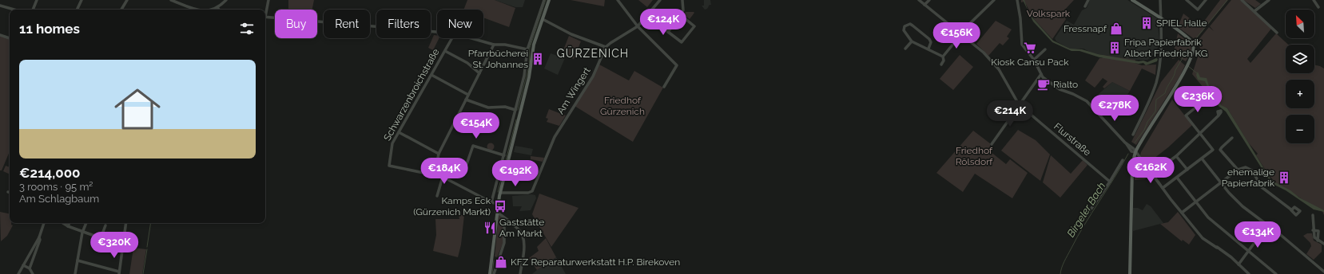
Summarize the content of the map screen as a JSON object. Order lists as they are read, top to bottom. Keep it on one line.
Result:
{"streets":{"street":["Am Wingert","Schwarzenbroichstraße","Flurstraße"]},"districts":["GÜRZENICH"],"water":["Birgeler Bach"],"parks":["Volkspark","Friedhof Gürzenich","Friedhof Rölsdorf"],"places":{"building":["SPIEL Halle","Fripa Papierfabrik Albert Friedrich KG","Pfarrbücherei St. Johannes","ehemalige Papierfabrik"],"shop":["Fressnapf","KFZ Reparaturwerkstatt H.P. Birekoven"],"supermarket":["Kiosk Cansu Pack"],"cafe":["Rialto"],"bus stop":["Kamps Eck (Gürzenich Markt)"],"restaurant":["Gaststätte Am Markt"]},"north":"top left","page":{"price":["€124K","€156K","€236K","€278K","€214K","€154K","€162K","€184K","€192K","€134K","€320K"],"map_buttons":["+","−"],"chip":["Buy","Rent","Filters","New"],"heading":"11 homes","list":[{"name":"€214,000","note":"3 rooms · 95 m² · Am Schlagbaum"}]}}
